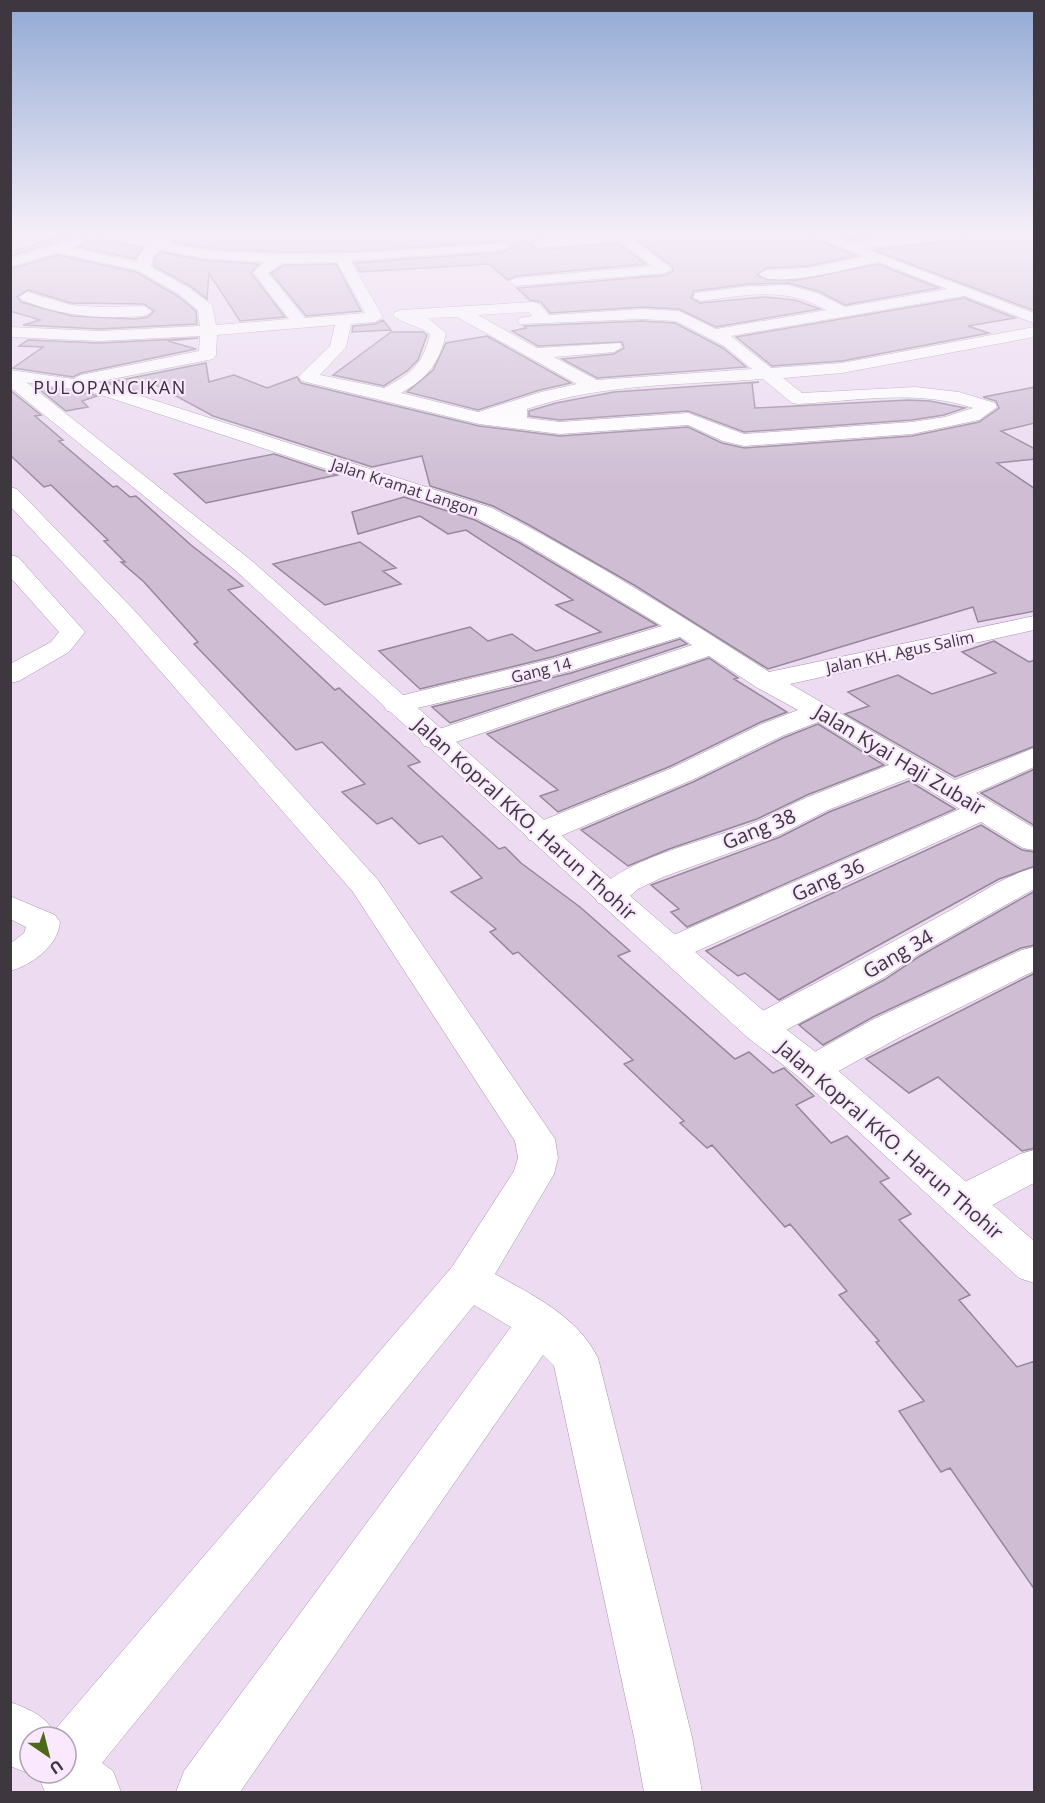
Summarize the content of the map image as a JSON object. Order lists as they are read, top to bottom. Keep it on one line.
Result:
{"streets":{"street":["Jalan Kramat Langon","Jalan KH. Agus Salim","Gang 14","Jalan Kyai Haji Zubair","Jalan Kopral KKO. Harun Thohir","Gang 38","Gang 36","Gang 34"]},"crossings":[["Jalan Kramat Langon","Jalan KH. Agus Salim"],["Jalan Kramat Langon","Gang 14"],["Jalan Kramat Langon","Jalan Kyai Haji Zubair"],["Jalan Kramat Langon","Jalan Kopral KKO. Harun Thohir"],["Jalan KH. Agus Salim","Jalan Kyai Haji Zubair"],["Gang 14","Jalan Kopral KKO. Harun Thohir"],["Jalan Kyai Haji Zubair","Gang 38"],["Jalan Kyai Haji Zubair","Gang 36"],["Jalan Kopral KKO. Harun Thohir","Gang 38"],["Jalan Kopral KKO. Harun Thohir","Gang 36"],["Jalan Kopral KKO. Harun Thohir","Gang 34"]],"districts":["PULOPANCIKAN"],"north":"bottom right"}
